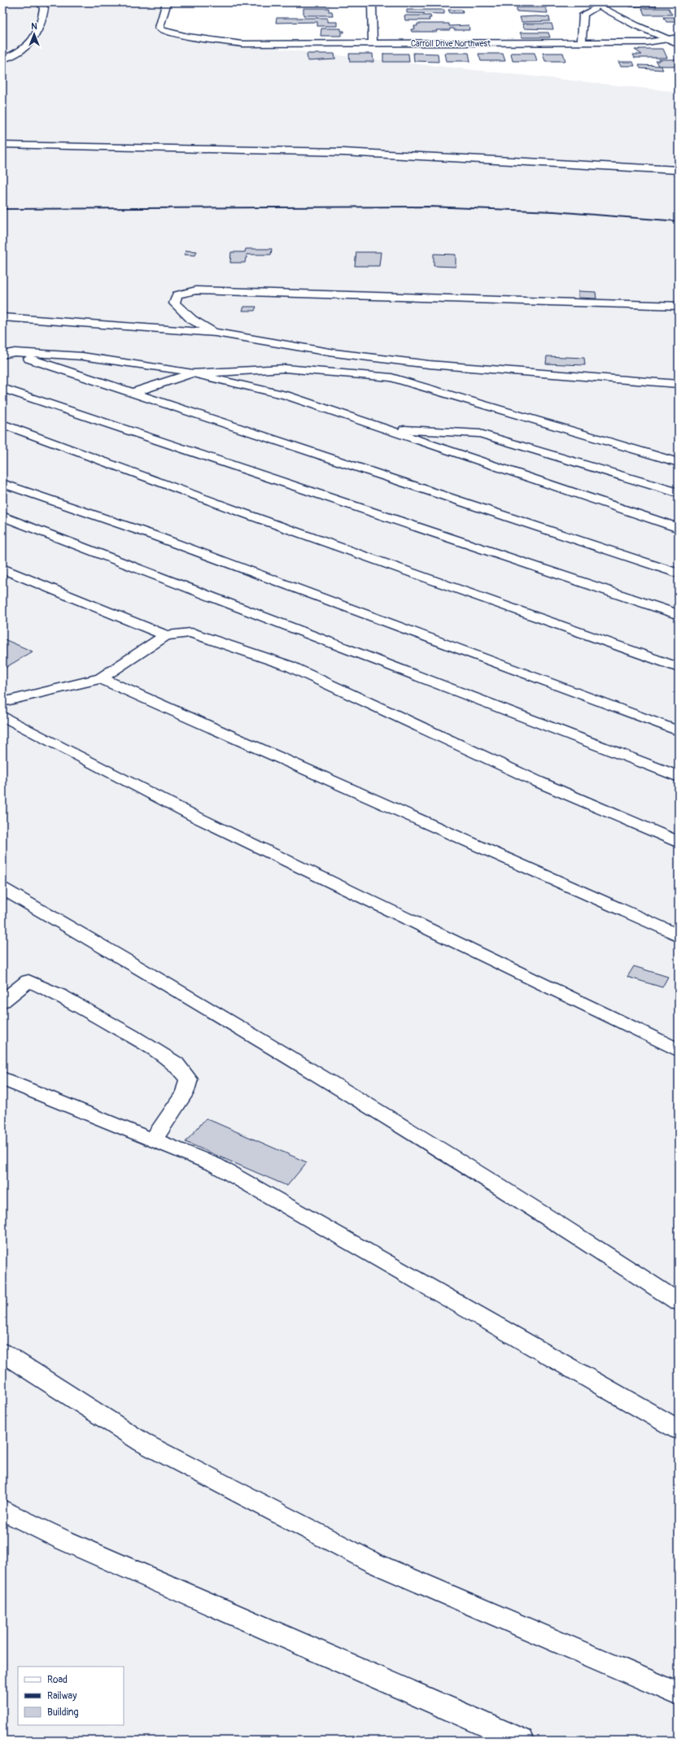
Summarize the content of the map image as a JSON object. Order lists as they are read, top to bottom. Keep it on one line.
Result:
{"streets":{"street":["Carroll Drive Northwest"]},"legend":["Road","Railway","Building"],"north":"top"}
